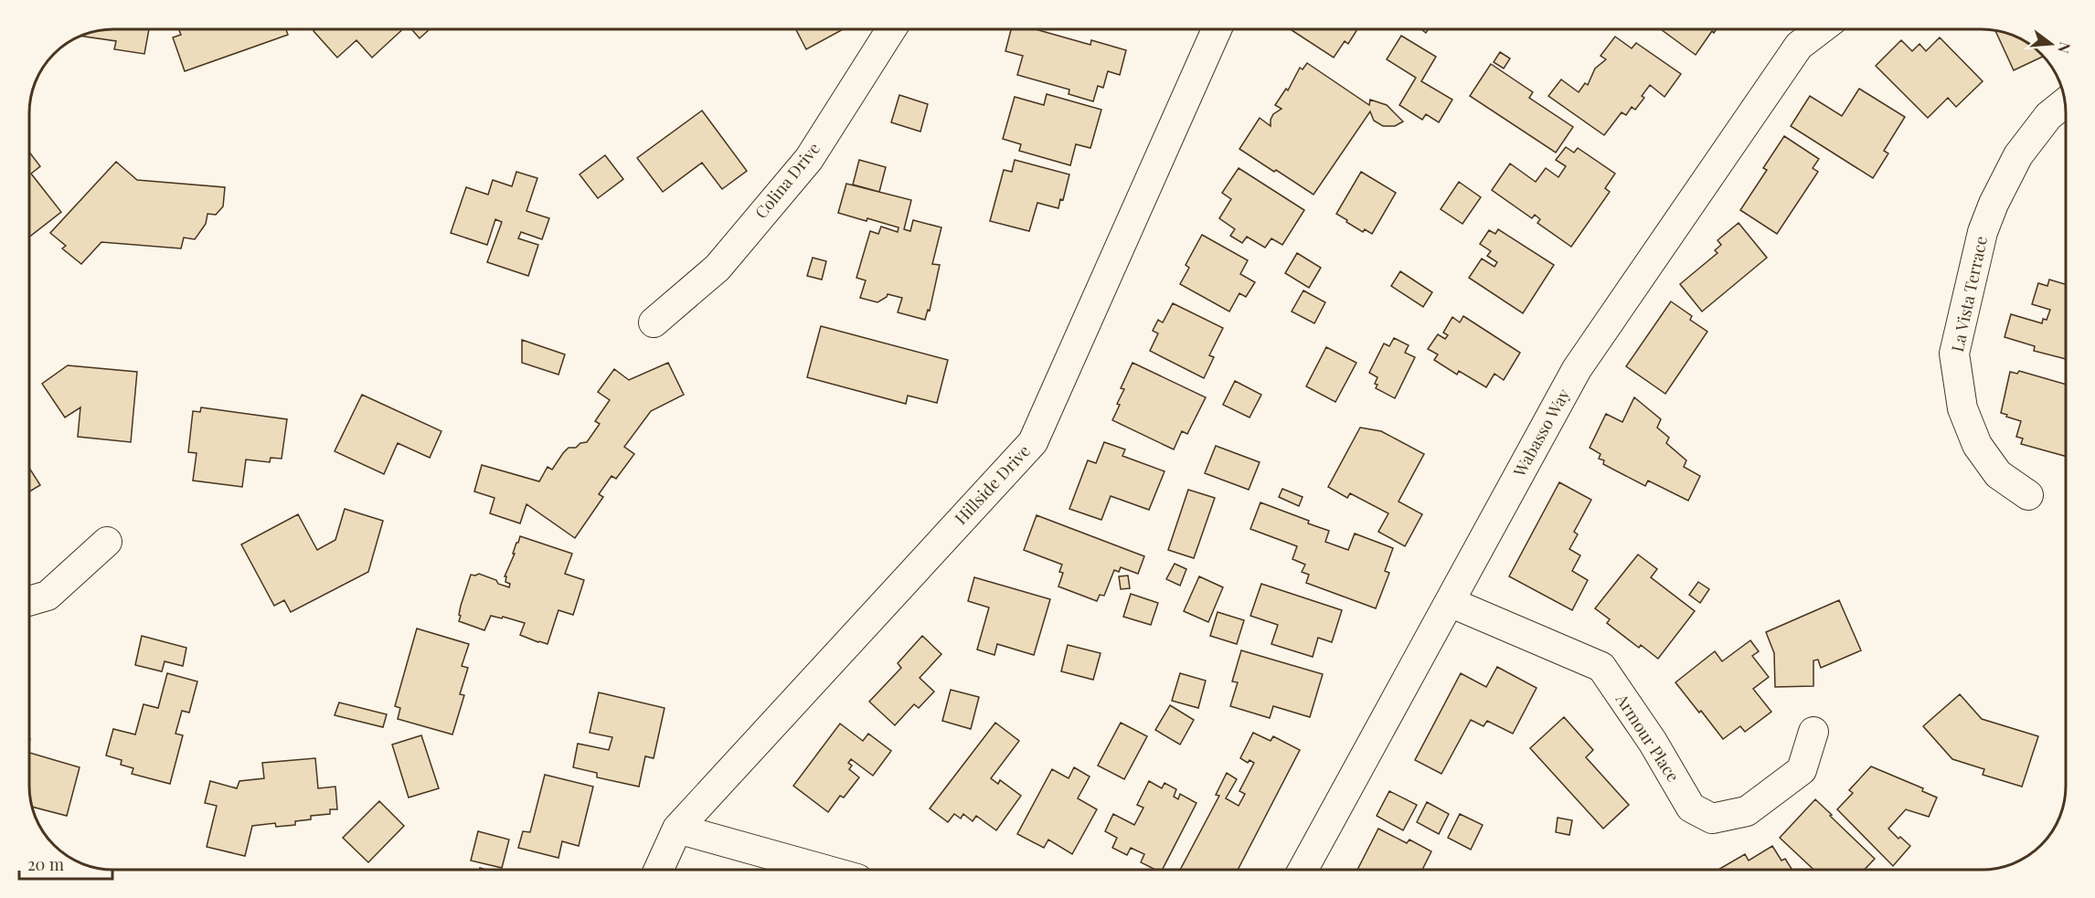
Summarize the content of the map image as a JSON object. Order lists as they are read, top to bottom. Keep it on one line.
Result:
{"streets":{"street":["Colina Drive","La Vista Terrace","Wabasso Way","Hillside Drive","Armour Place"]},"crossings":[["Wabasso Way","Armour Place"]],"scale_bar":"20 m","north":"right"}
